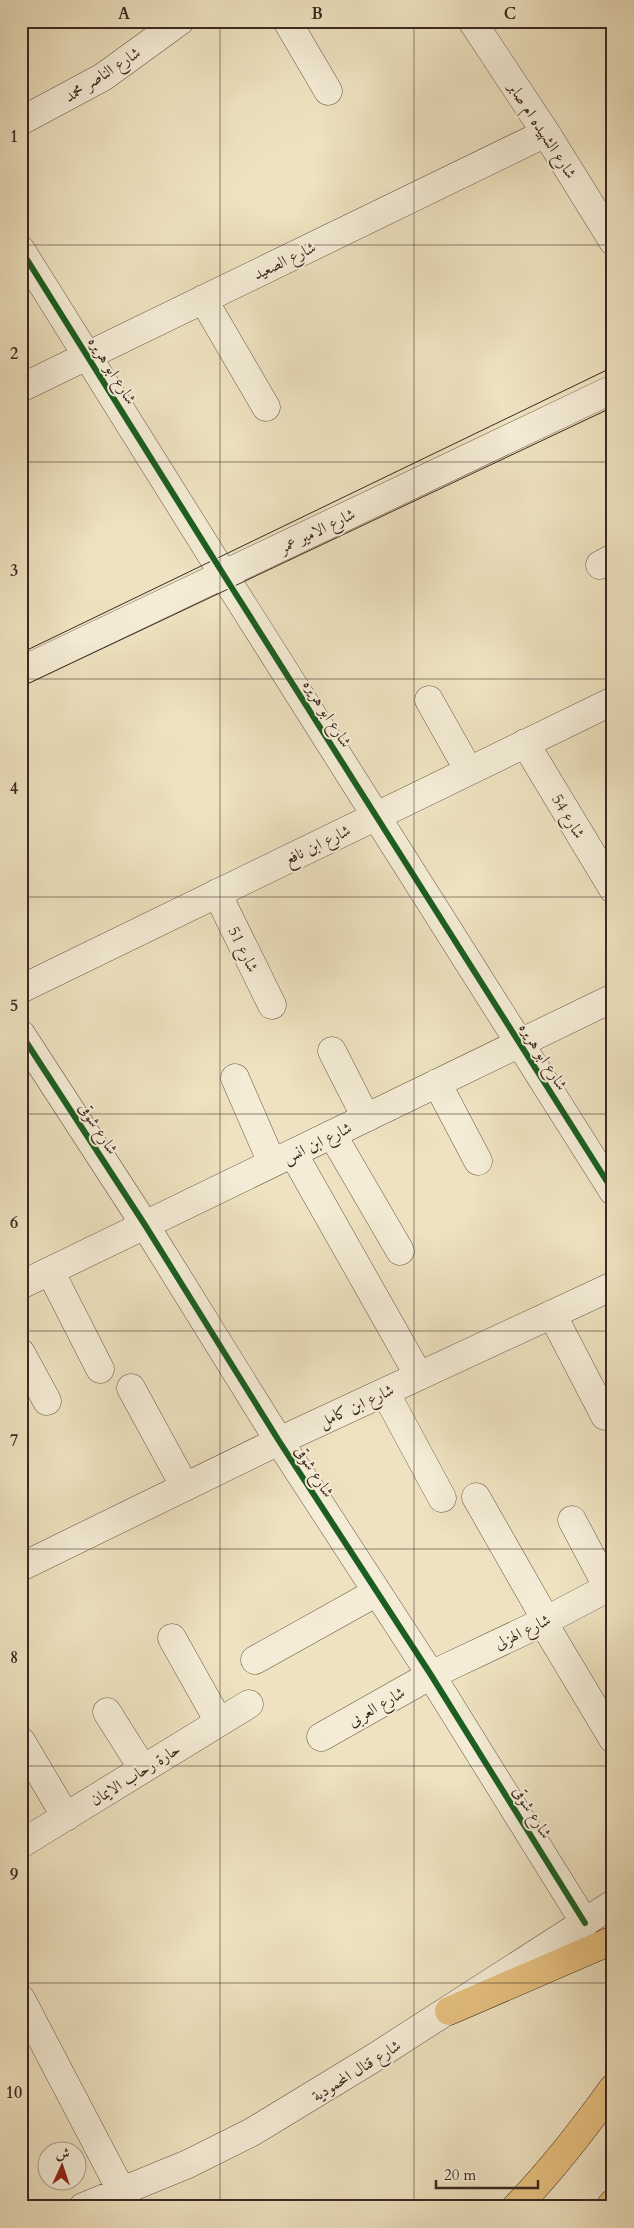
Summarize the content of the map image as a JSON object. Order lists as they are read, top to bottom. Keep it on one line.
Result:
{"streets":{"street":["شارع الناصر محمد","شارع الشهيده ام صابر","شارع الصعيد","شارع ابو هريره","شارع الامير عمر","شارع 54","شارع ابن نافع","شارع 51","شارع شوقى","شارع ابن انس","شارع ابن كامل","شارع الهزلى","شارع العربى","حارة رحاب الايمان","شارع قنال المحمودية"]},"crossings":[["شارع الشهيده ام صابر","شارع الصعيد"],["شارع الصعيد","شارع ابو هريره"],["شارع ابو هريره","شارع الامير عمر"],["شارع ابو هريره","شارع ابن نافع"],["شارع ابو هريره","شارع ابن انس"],["شارع 54","شارع ابن نافع"],["شارع ابن نافع","شارع 51"],["شارع شوقى","شارع ابن انس"],["شارع شوقى","شارع ابن كامل"],["شارع شوقى","شارع الهزلى"],["شارع شوقى","شارع العربى"],["شارع شوقى","شارع قنال المحمودية"],["شارع الهزلى","شارع العربى"]],"scale_bar":"20 m","north":"top","grid":{"columns":["A","B","C"],"rows":["1","2","3","4","5","6","7","8","9","10"]}}
